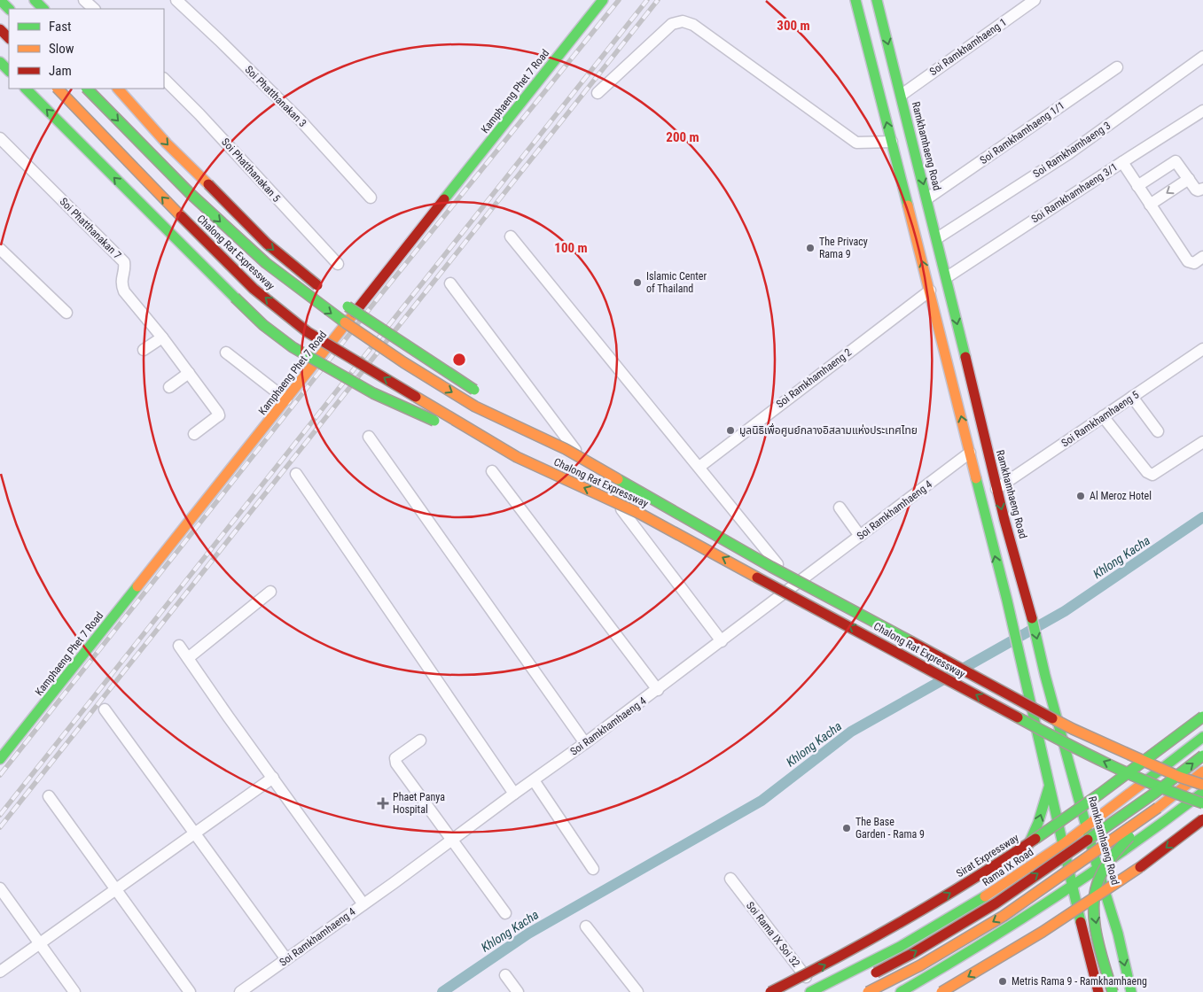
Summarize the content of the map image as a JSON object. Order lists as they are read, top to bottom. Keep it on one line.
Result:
{"streets":{"main road":["Kamphaeng Phet 7 Road","Ramkhamhaeng Road","Chalong Rat Expressway","Sirat Expressway","Rama IX Road"],"street":["Soi Ramkhamhaeng 1","Soi Phatthanakan 3","Soi Ramkhamhaeng 1/1","Soi Ramkhamhaeng 3","Soi Phatthanakan 5","Soi Ramkhamhaeng 3/1","Soi Phatthanakan 7","Soi Ramkhamhaeng 2","Soi Ramkhamhaeng 5","Soi Ramkhamhaeng 4","Soi Rama IX Soi 32"]},"crossings":[["Soi Ramkhamhaeng 1","Ramkhamhaeng Road"],["Soi Ramkhamhaeng 1/1","Ramkhamhaeng Road"],["Ramkhamhaeng Road","Soi Ramkhamhaeng 3"],["Ramkhamhaeng Road","Soi Ramkhamhaeng 3/1"],["Ramkhamhaeng Road","Soi Ramkhamhaeng 5"],["Ramkhamhaeng Road","Rama IX Road"],["Rama IX Road","Soi Rama IX Soi 32"]],"water":["Khlong Kacha"],"places":{"other":["The Privacy Rama 9","Islamic Center of Thailand","มูลนิธิเพื่อศูนย์กลางอิสลามแห่งประเทศไทย","Al Meroz Hotel","The Base Garden - Rama 9","Metris Rama 9 - Ramkhamhaeng"],"health":["Phaet Panya Hospital"]},"legend":["Fast","Slow","Jam"],"rings":["300 m","200 m","100 m"]}
